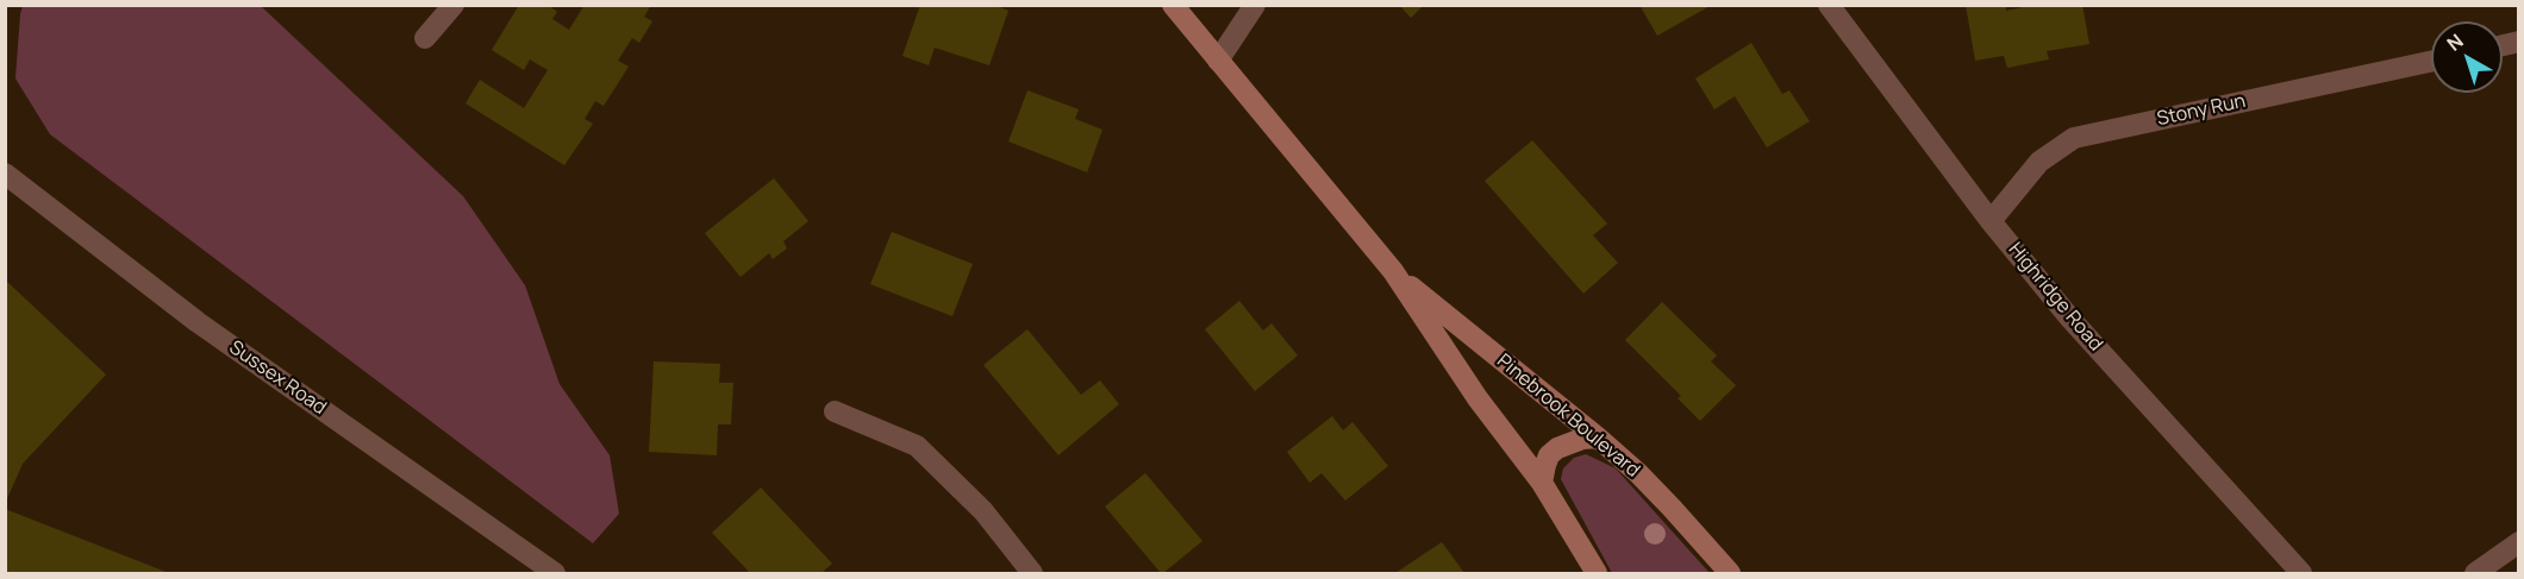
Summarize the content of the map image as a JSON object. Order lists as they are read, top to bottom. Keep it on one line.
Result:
{"streets":{"street":["Stony Run","Highridge Road","Sussex Road","Pinebrook Boulevard"]},"crossings":[["Stony Run","Highridge Road"]],"north":"top left"}
